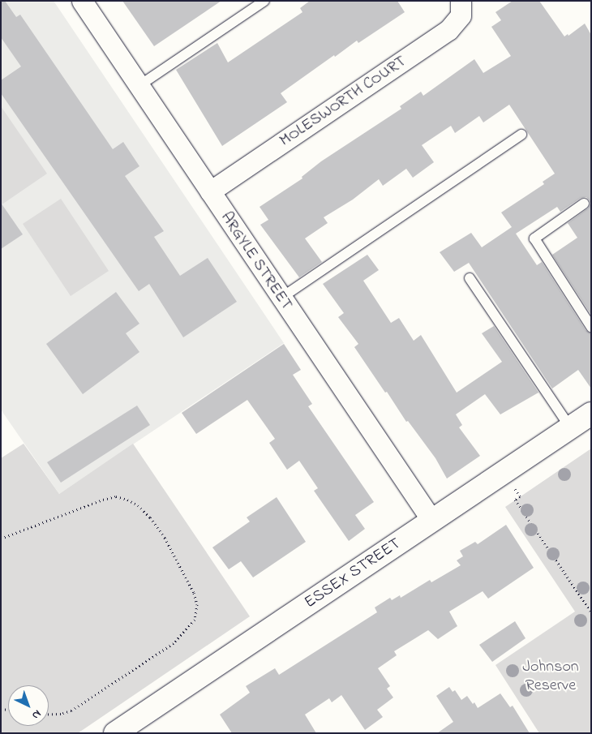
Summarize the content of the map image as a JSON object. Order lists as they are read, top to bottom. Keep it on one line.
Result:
{"streets":{"street":["MOLESWORTH COURT","ARGYLE STREET","ESSEX STREET"]},"crossings":[["MOLESWORTH COURT","ARGYLE STREET"],["ARGYLE STREET","ESSEX STREET"]],"parks":["Johnson Reserve"],"north":"bottom right"}
